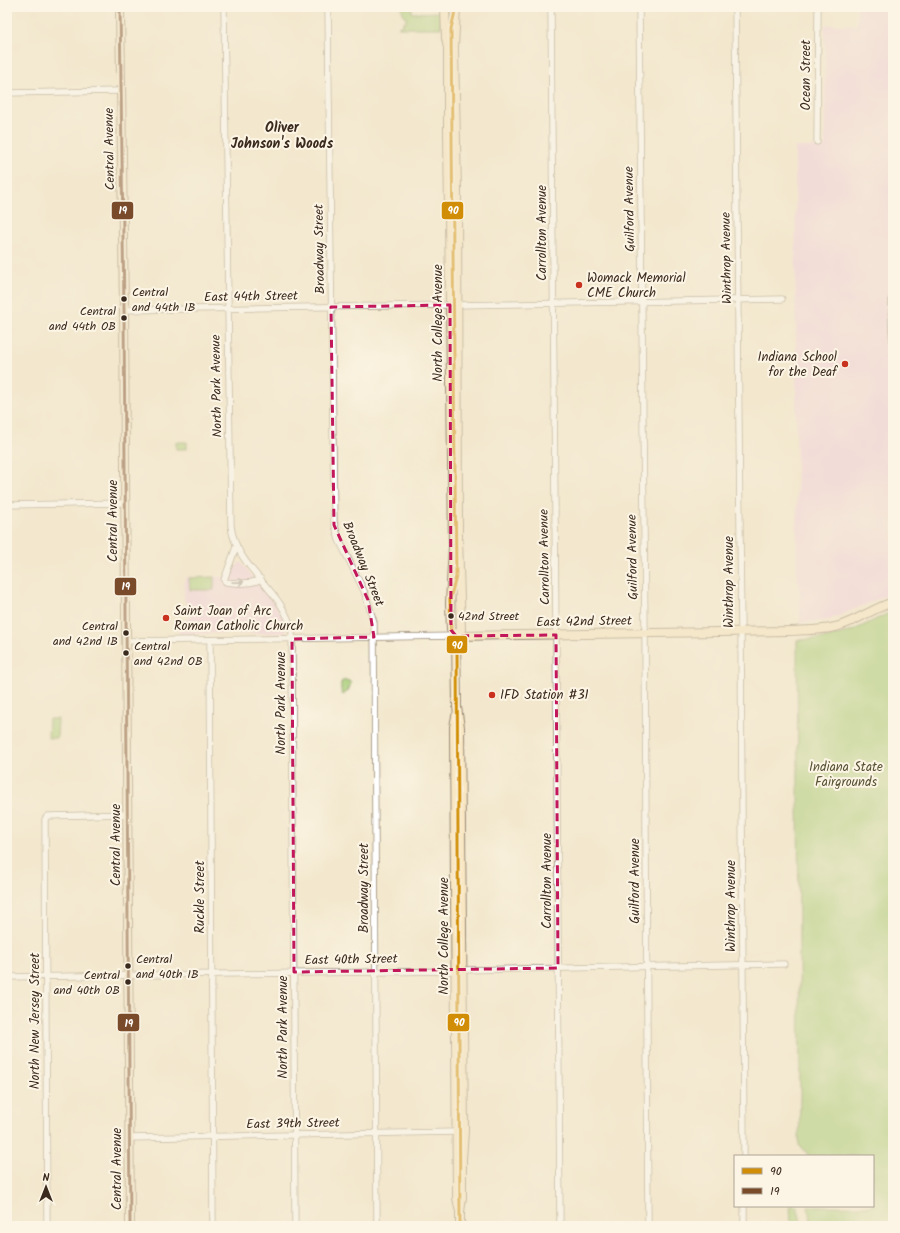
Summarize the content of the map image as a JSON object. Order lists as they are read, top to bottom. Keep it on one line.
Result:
{"streets":{"main road":["Central Avenue","North College Avenue","East 42nd Street"],"street":["Ocean Street","Guilford Avenue","Carrollton Avenue","Broadway Street","Winthrop Avenue","East 44th Street","North Park Avenue","Ruckle Street","East 40th Street","North New Jersey Street","East 39th Street"]},"crossings":[["Central Avenue","East 44th Street"],["Central Avenue","East 42nd Street"],["Central Avenue","East 40th Street"],["Central Avenue","North New Jersey Street"],["Central Avenue","East 39th Street"],["Guilford Avenue","East 44th Street"],["Guilford Avenue","East 42nd Street"],["Guilford Avenue","East 40th Street"],["Carrollton Avenue","East 44th Street"],["Carrollton Avenue","East 42nd Street"],["Carrollton Avenue","East 40th Street"],["Broadway Street","East 44th Street"],["Broadway Street","East 42nd Street"],["Broadway Street","East 40th Street"],["Broadway Street","East 39th Street"],["Winthrop Avenue","East 44th Street"],["Winthrop Avenue","East 42nd Street"],["Winthrop Avenue","East 40th Street"],["East 44th Street","North College Avenue"],["East 44th Street","North Park Avenue"],["North College Avenue","East 42nd Street"],["North College Avenue","East 40th Street"],["North College Avenue","East 39th Street"],["North Park Avenue","East 42nd Street"],["North Park Avenue","East 40th Street"],["North Park Avenue","East 39th Street"],["East 42nd Street","Ruckle Street"],["Ruckle Street","East 40th Street"],["Ruckle Street","East 39th Street"],["East 40th Street","North New Jersey Street"]],"districts":["Oliver Johnson's Woods"],"parks":["Indiana State Fairgrounds"],"places":["Womack Memorial CME Church","Central and 44th IB","Central and 44th OB","Indiana School for the Deaf","42nd Street","Saint Joan of Arc Roman Catholic Church","Central and 42nd IB","Central and 42nd OB","IFD Station #31","Central and 40th IB","Central and 40th OB"],"lines":["transit line 90","transit line 19"],"legend":["90","19"],"north":"top"}
